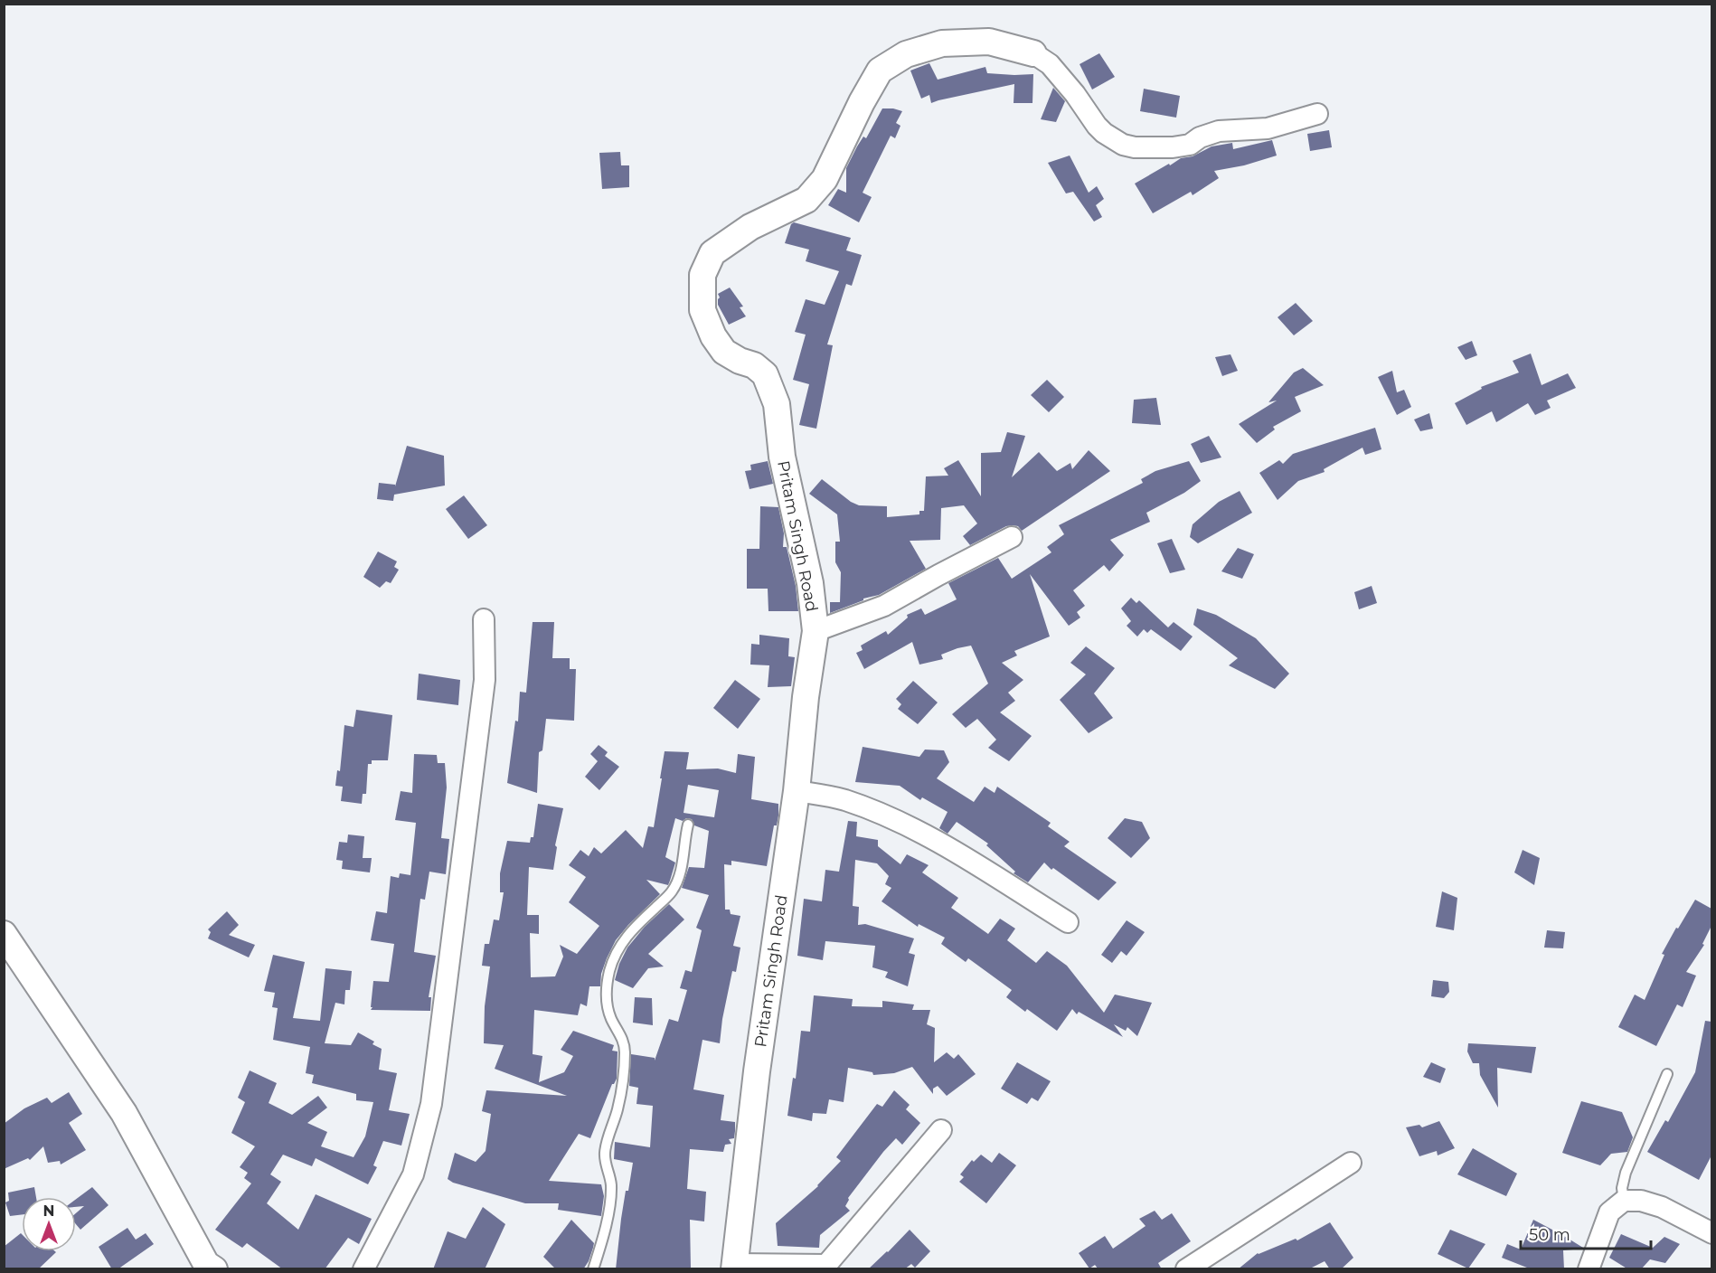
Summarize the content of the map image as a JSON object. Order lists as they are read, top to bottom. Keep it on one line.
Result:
{"streets":{"street":["Pritam Singh Road"]},"scale_bar":"50 m","north":"top"}
